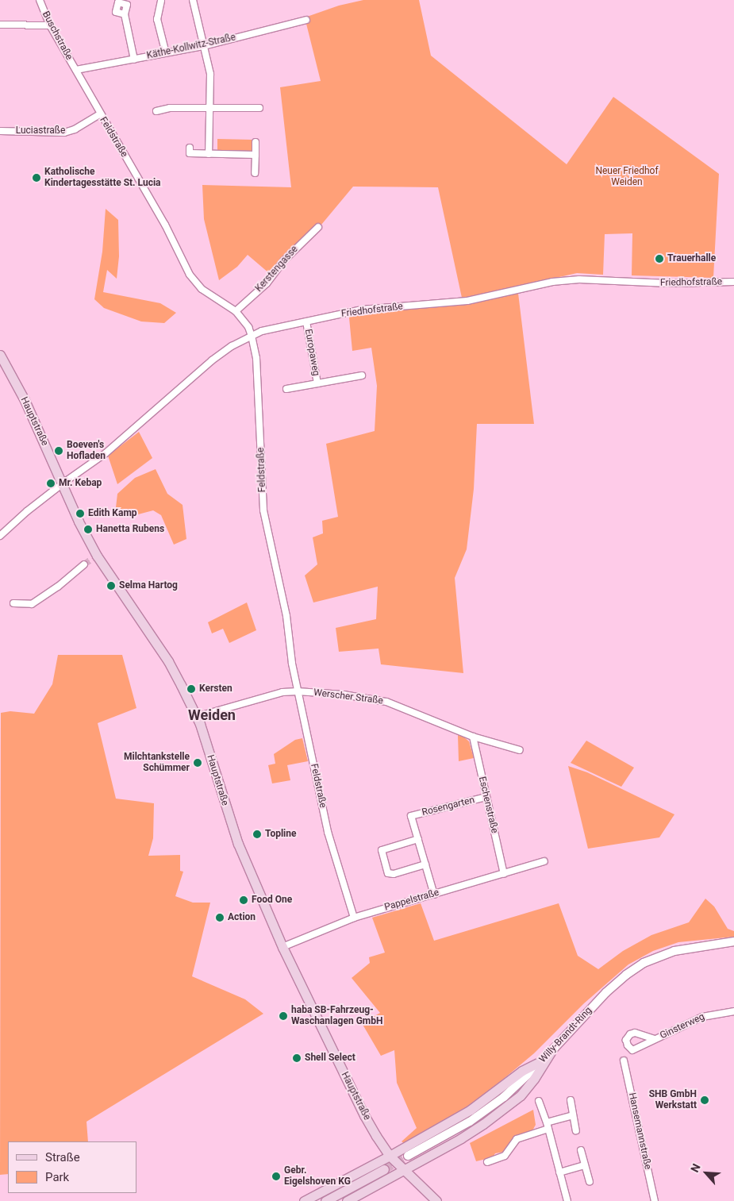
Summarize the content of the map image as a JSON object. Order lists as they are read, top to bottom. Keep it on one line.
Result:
{"streets":{"main road":["Hauptstraße"],"street":["Buschstraße","Käthe-Kollwitz-Straße","Luciastraße","Feldstraße","Kerstengasse","Friedhofstraße","Europaweg","Werscher Straße","Eschenstraße","Rosengarten","Pappelstraße","Ginsterweg","Willy-Brandt-Ring","Hansemannstraße"]},"crossings":[["Buschstraße","Käthe-Kollwitz-Straße"],["Buschstraße","Feldstraße"],["Käthe-Kollwitz-Straße","Feldstraße"],["Luciastraße","Feldstraße"],["Feldstraße","Kerstengasse"],["Feldstraße","Friedhofstraße"],["Feldstraße","Werscher Straße"],["Feldstraße","Pappelstraße"],["Friedhofstraße","Europaweg"],["Friedhofstraße","Hauptstraße"],["Hauptstraße","Werscher Straße"],["Hauptstraße","Pappelstraße"],["Werscher Straße","Eschenstraße"],["Eschenstraße","Rosengarten"],["Eschenstraße","Pappelstraße"],["Rosengarten","Pappelstraße"]],"districts":["Weiden"],"parks":["Neuer Friedhof Weiden"],"places":["Katholische Kindertagesstätte St. Lucia","Trauerhalle","Boeven's Hofladen","Mr. Kebap","Edith Kamp","Hanetta Rubens","Selma Hartog","Kersten","Milchtankstelle Schümmer","Topline","Food One","Action","haba SB-Fahrzeug- Waschanlagen GmbH","Shell Select","SHB GmbH Werkstatt","Gebr. Eigelshoven KG"],"legend":["Straße","Park"],"north":"top left"}
